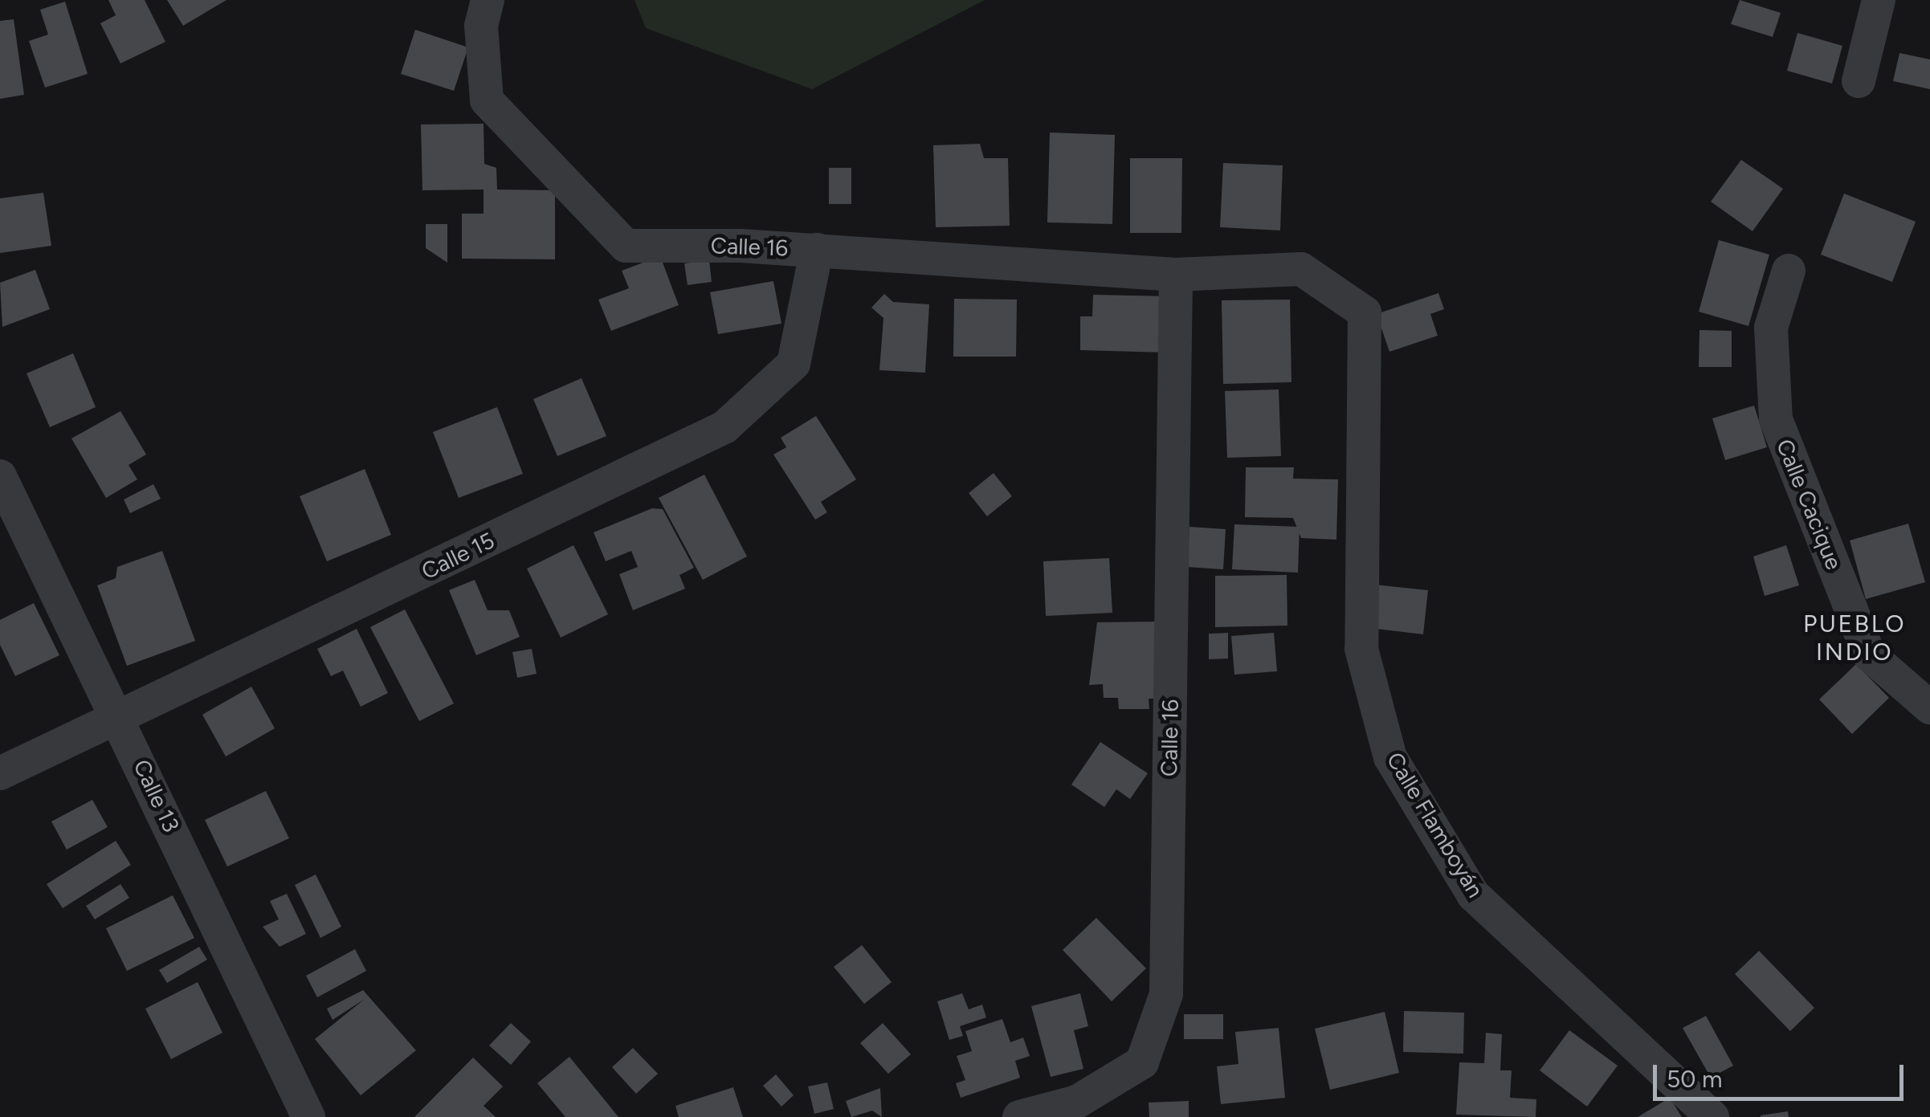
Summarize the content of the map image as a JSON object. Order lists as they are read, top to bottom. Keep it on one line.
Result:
{"streets":{"street":["Calle 16","Calle Cacique","Calle 15","Calle 13","Calle Flamboyán"]},"crossings":[["Calle 16","Calle 15"],["Calle 16","Calle Flamboyán"],["Calle 15","Calle 13"]],"districts":["PUEBLO INDIO"],"scale_bar":"50 m"}
